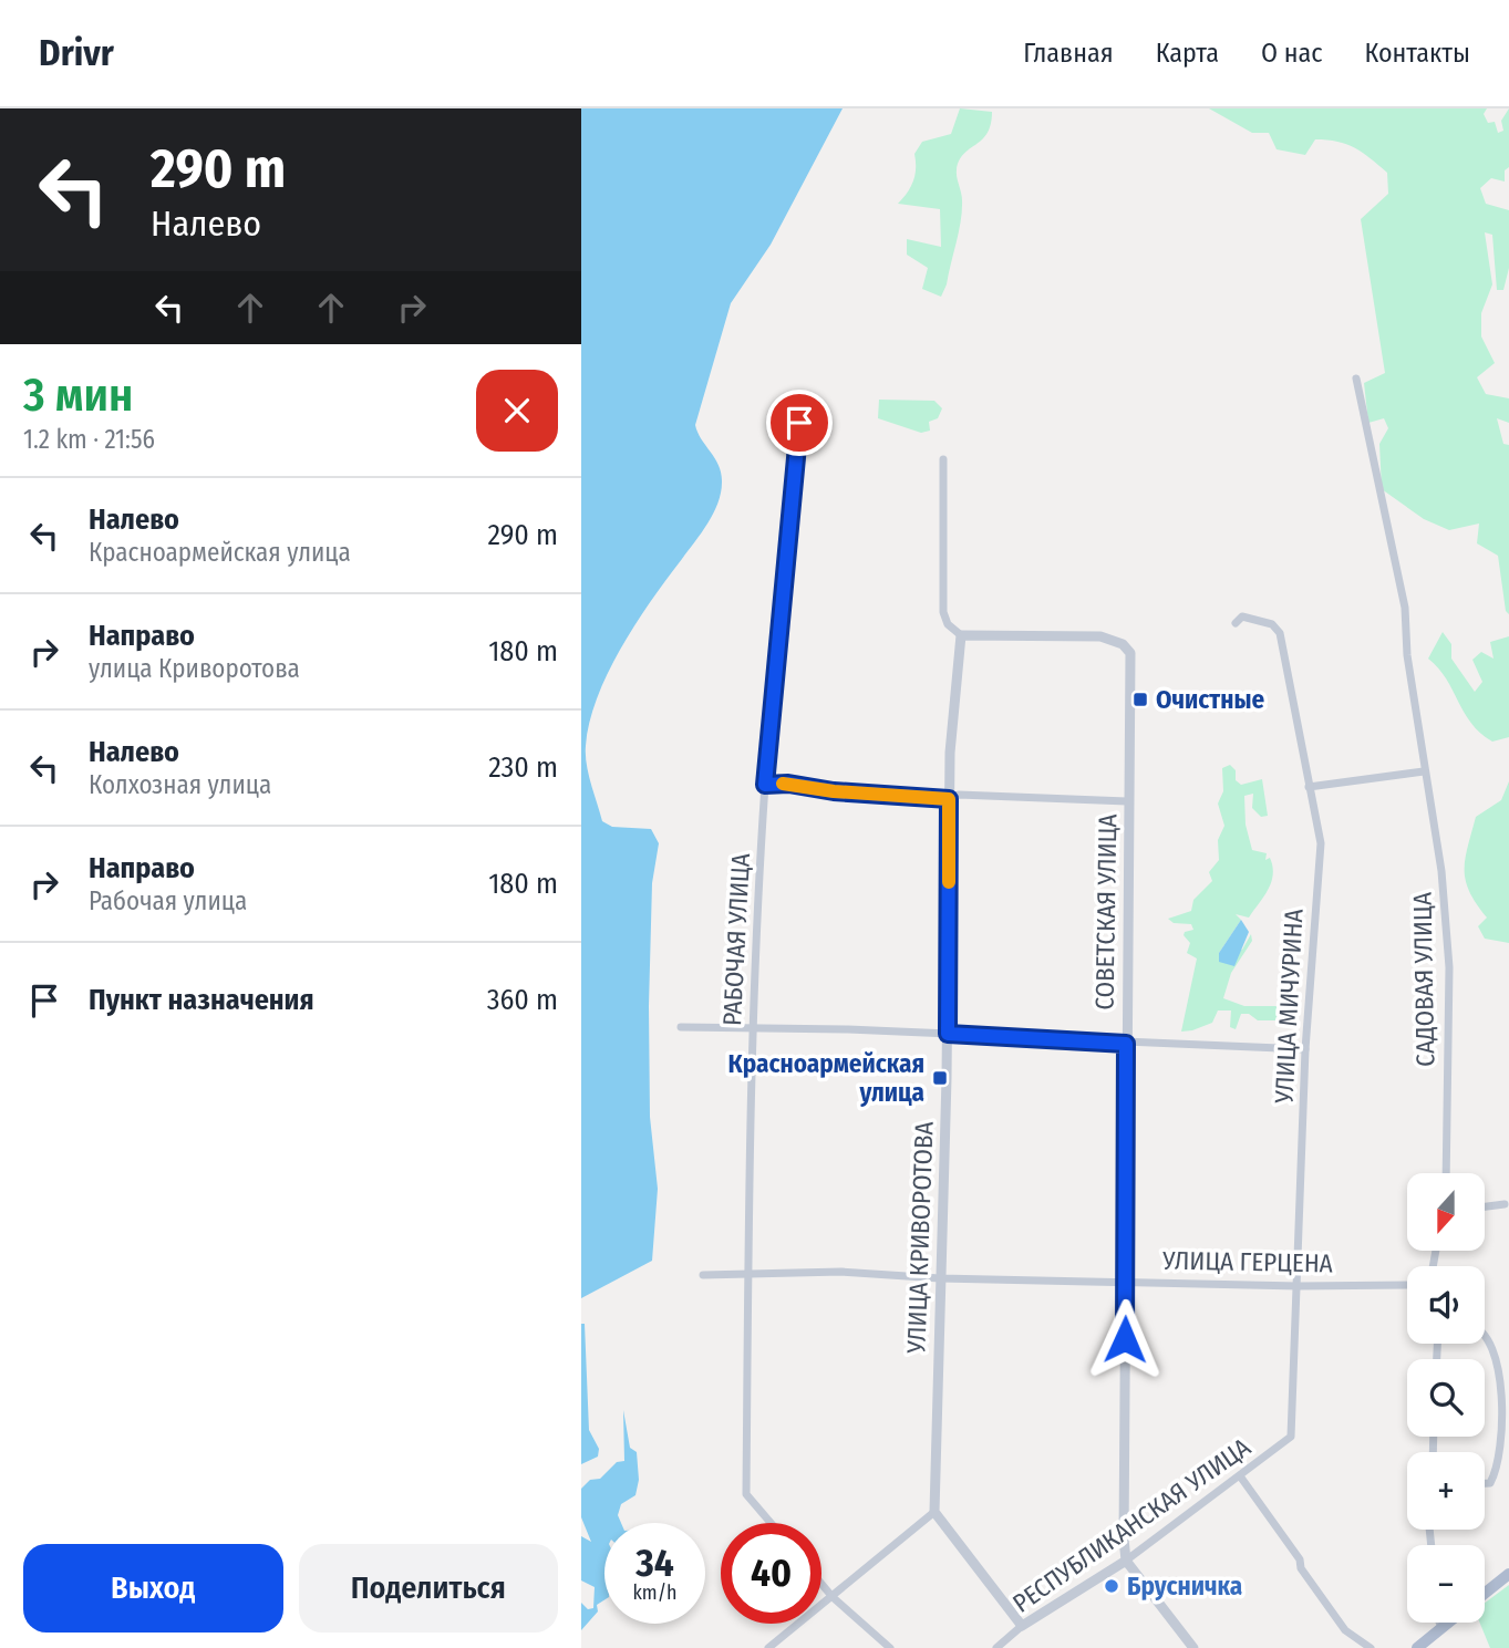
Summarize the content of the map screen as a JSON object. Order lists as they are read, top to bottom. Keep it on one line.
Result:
{"streets":{"street":["СОВЕТСКАЯ УЛИЦА","РАБОЧАЯ УЛИЦА","САДОВАЯ УЛИЦА","УЛИЦА МИЧУРИНА","УЛИЦА КРИВОРОТОВА","УЛИЦА ГЕРЦЕНА","РЕСПУБЛИКАНСКАЯ УЛИЦА"]},"crossings":[["СОВЕТСКАЯ УЛИЦА","УЛИЦА КРИВОРОТОВА"],["СОВЕТСКАЯ УЛИЦА","УЛИЦА ГЕРЦЕНА"],["СОВЕТСКАЯ УЛИЦА","РЕСПУБЛИКАНСКАЯ УЛИЦА"],["РАБОЧАЯ УЛИЦА","УЛИЦА ГЕРЦЕНА"],["УЛИЦА МИЧУРИНА","УЛИЦА ГЕРЦЕНА"],["УЛИЦА МИЧУРИНА","РЕСПУБЛИКАНСКАЯ УЛИЦА"],["УЛИЦА КРИВОРОТОВА","УЛИЦА ГЕРЦЕНА"]],"places":{"transit":["Очистные","Красноармейская улица"],"other":["Брусничка"]},"north":"bottom","page":{"header":"Drivr","nav":["Главная","Карта","О нас","Контакты"],"turn":["290 m","Налево"],"heading":["3 мин","1.2 km · 21:56"],"list":[{"name":"Налево","note":"Красноармейская улица","value":"290 m"},{"name":"Направо","note":"улица Криворотова","value":"180 m"},{"name":"Налево","note":"Колхозная улица","value":"230 m"},{"name":"Направо","note":"Рабочая улица","value":"180 m"},{"name":"Пункт назначения","value":"360 m"}],"map_buttons":["+","−"],"speed":"34 km/h","limit":"40","buttons":["Выход","Поделиться"]}}
